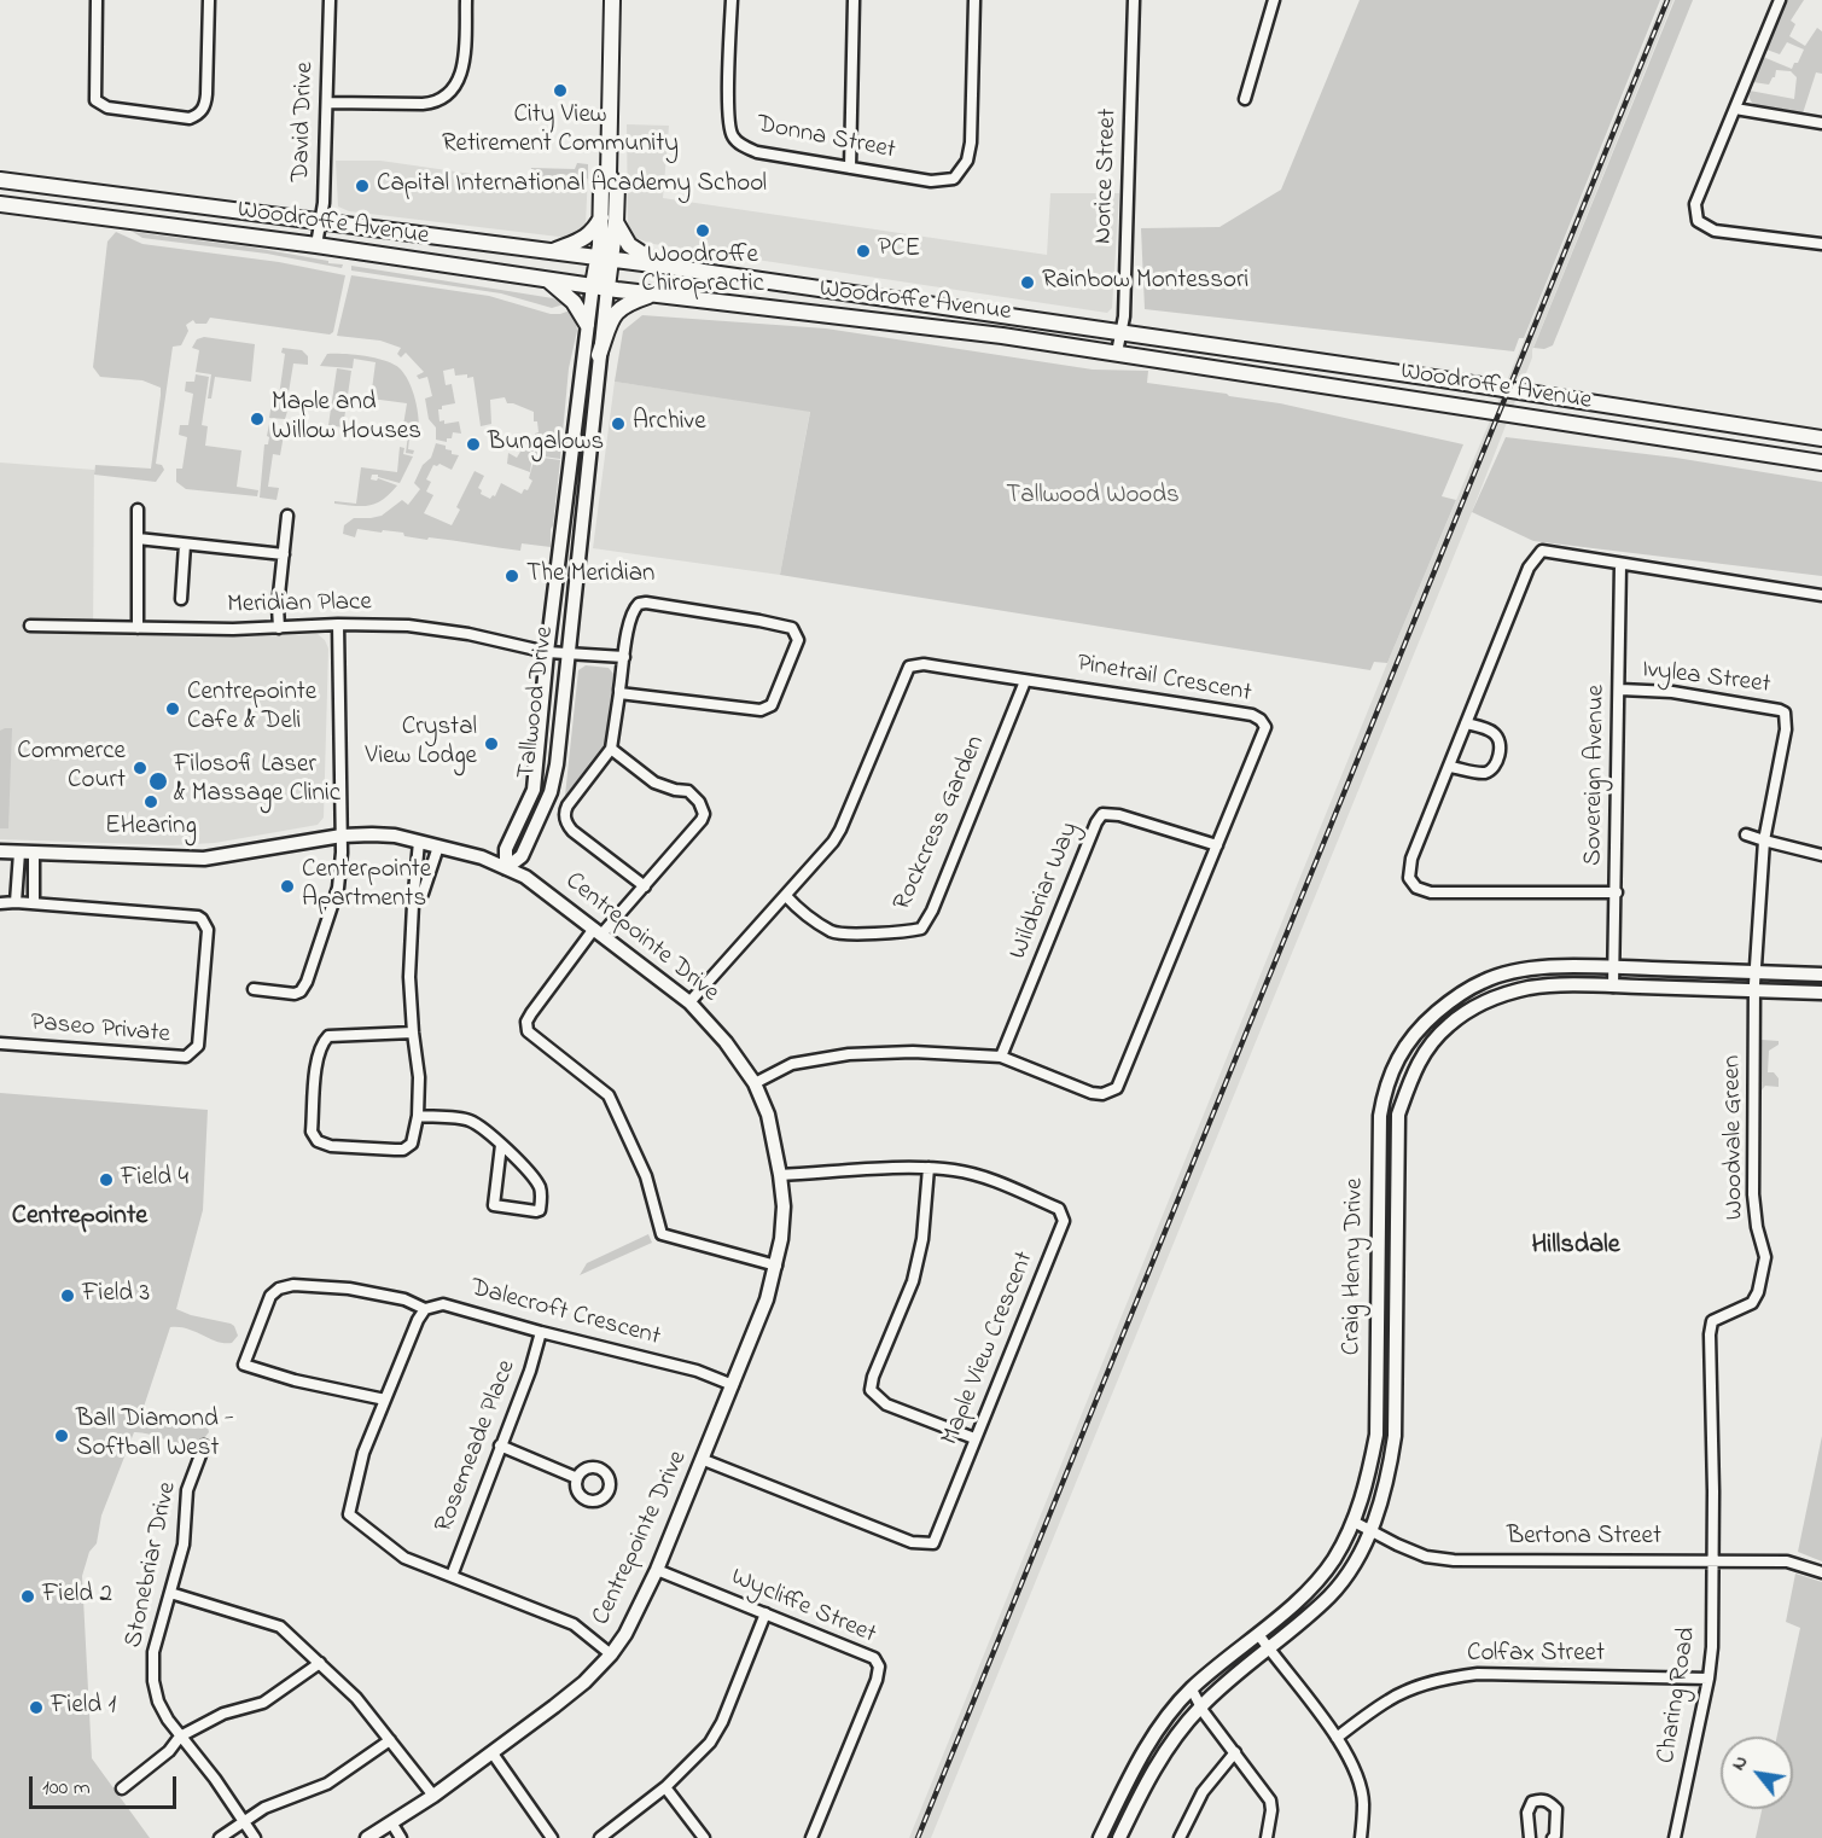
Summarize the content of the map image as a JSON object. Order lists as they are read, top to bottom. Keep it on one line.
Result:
{"streets":{"main road":["Woodroffe Avenue","Tallwood Drive"],"street":["David Drive","Donna Street","Norice Street","Meridian Place","Ivylea Street","Pinetrail Crescent","Sovereign Avenue","Rockcress Garden","Wildbriar Way","Centrepointe Drive","Paseo Private","Woodvale Green","Craig Henry Drive","Dalecroft Crescent","Maple View Crescent","Rosemeade Place","Bertona Street","Stonebriar Drive","Wycliffe Street","Colfax Street","Charing Road"]},"crossings":[["David Drive","Woodroffe Avenue"],["Norice Street","Woodroffe Avenue"],["Woodroffe Avenue","Tallwood Drive"],["Meridian Place","Tallwood Drive"],["Ivylea Street","Sovereign Avenue"],["Ivylea Street","Woodvale Green"],["Ivylea Street","Craig Henry Drive"],["Pinetrail Crescent","Rockcress Garden"],["Pinetrail Crescent","Wildbriar Way"],["Pinetrail Crescent","Centrepointe Drive"],["Tallwood Drive","Centrepointe Drive"],["Sovereign Avenue","Craig Henry Drive"],["Centrepointe Drive","Dalecroft Crescent"],["Centrepointe Drive","Maple View Crescent"],["Centrepointe Drive","Wycliffe Street"],["Woodvale Green","Craig Henry Drive"],["Woodvale Green","Bertona Street"],["Woodvale Green","Charing Road"],["Craig Henry Drive","Bertona Street"],["Dalecroft Crescent","Rosemeade Place"],["Bertona Street","Charing Road"],["Colfax Street","Charing Road"]],"districts":["Centrepointe","Hillsdale"],"parks":["Tallwood Woods"],"places":["City View Retirement Community","Capital International Academy School","Woodroffe Chiropractic","PCE","Rainbow Montessori","Maple and Willow Houses","Archive","Bungalows","The Meridian","Centrepointe Cafe & Deli","Crystal View Lodge","Commerce Court","Filosofi Laser & Massage Clinic","EHearing","Centerpointe Apartments","Field 4","Field 3","Ball Diamond - Softball West","Field 2","Field 1"],"scale_bar":"100 m","north":"top left"}
